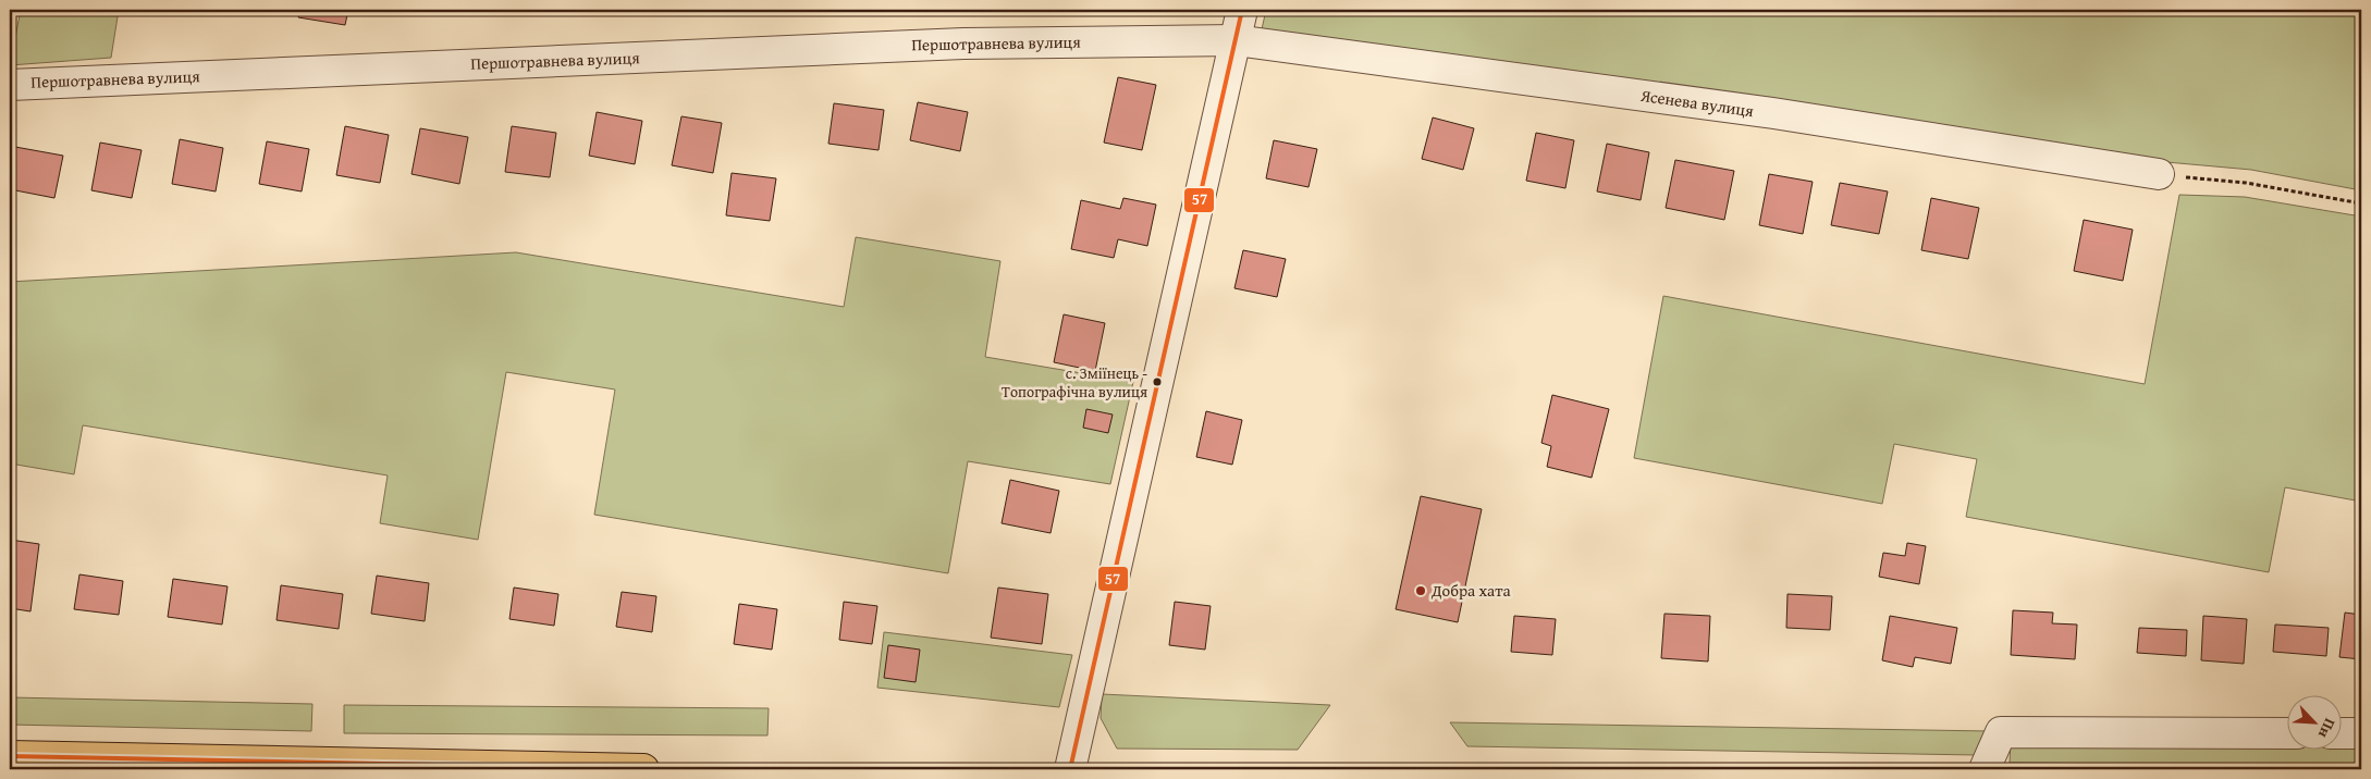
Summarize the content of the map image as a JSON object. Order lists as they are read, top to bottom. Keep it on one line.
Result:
{"streets":{"street":["Першотравнева вулиця","Ясенева вулиця"]},"crossings":[["Першотравнева вулиця","Ясенева вулиця"]],"places":["с. Зміїнець - Топографічна вулиця","Добра хата"],"lines":["transit line 57"],"north":"bottom right"}
